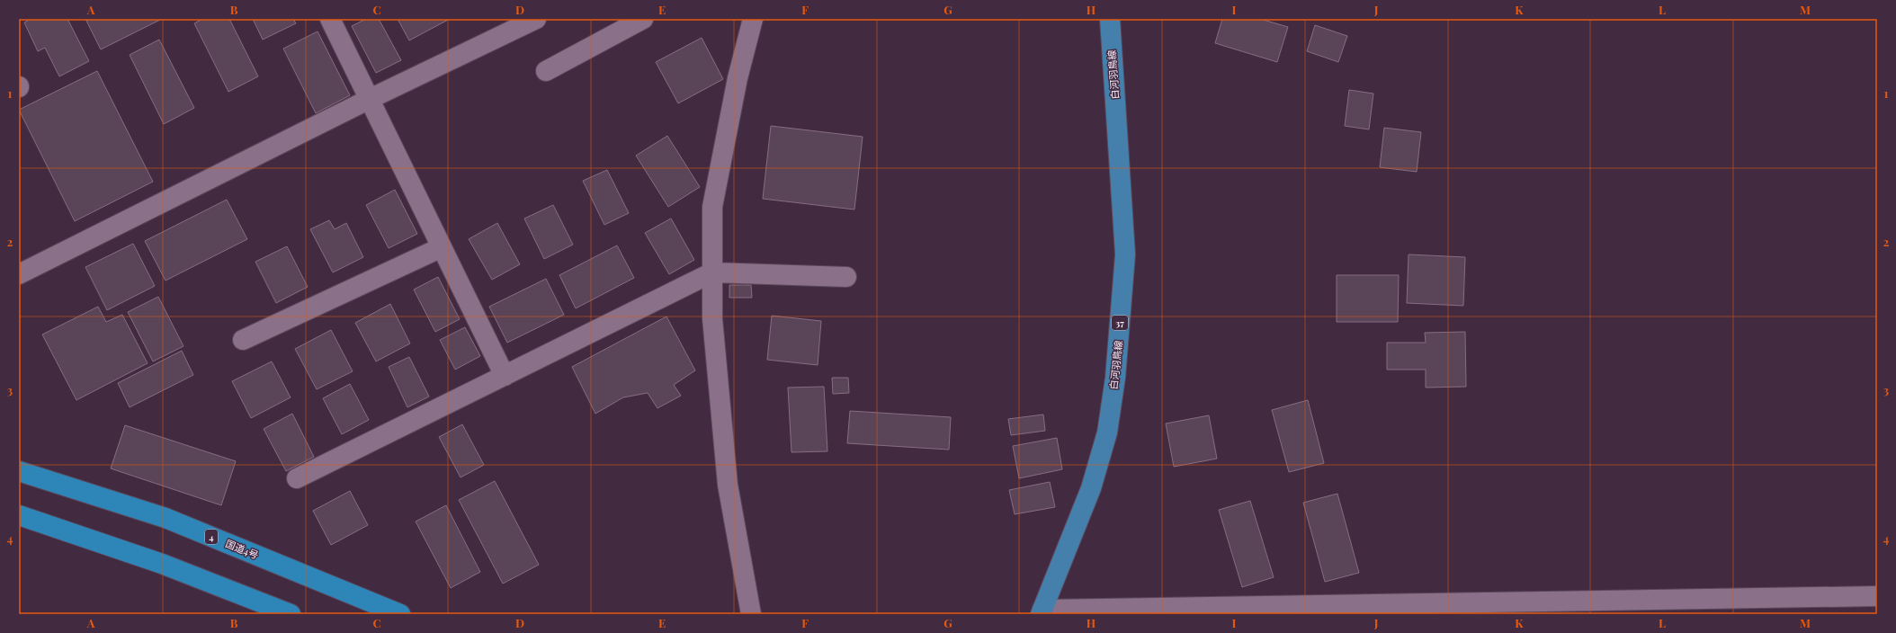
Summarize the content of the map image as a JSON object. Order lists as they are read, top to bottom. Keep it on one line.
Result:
{"streets":{"highway":["4","国道4号"],"main road":["白河羽鳥線","37"]},"grid":{"columns":["A","B","C","D","E","F","G","H","I","J","K","L","M"],"rows":["1","2","3","4"]}}
